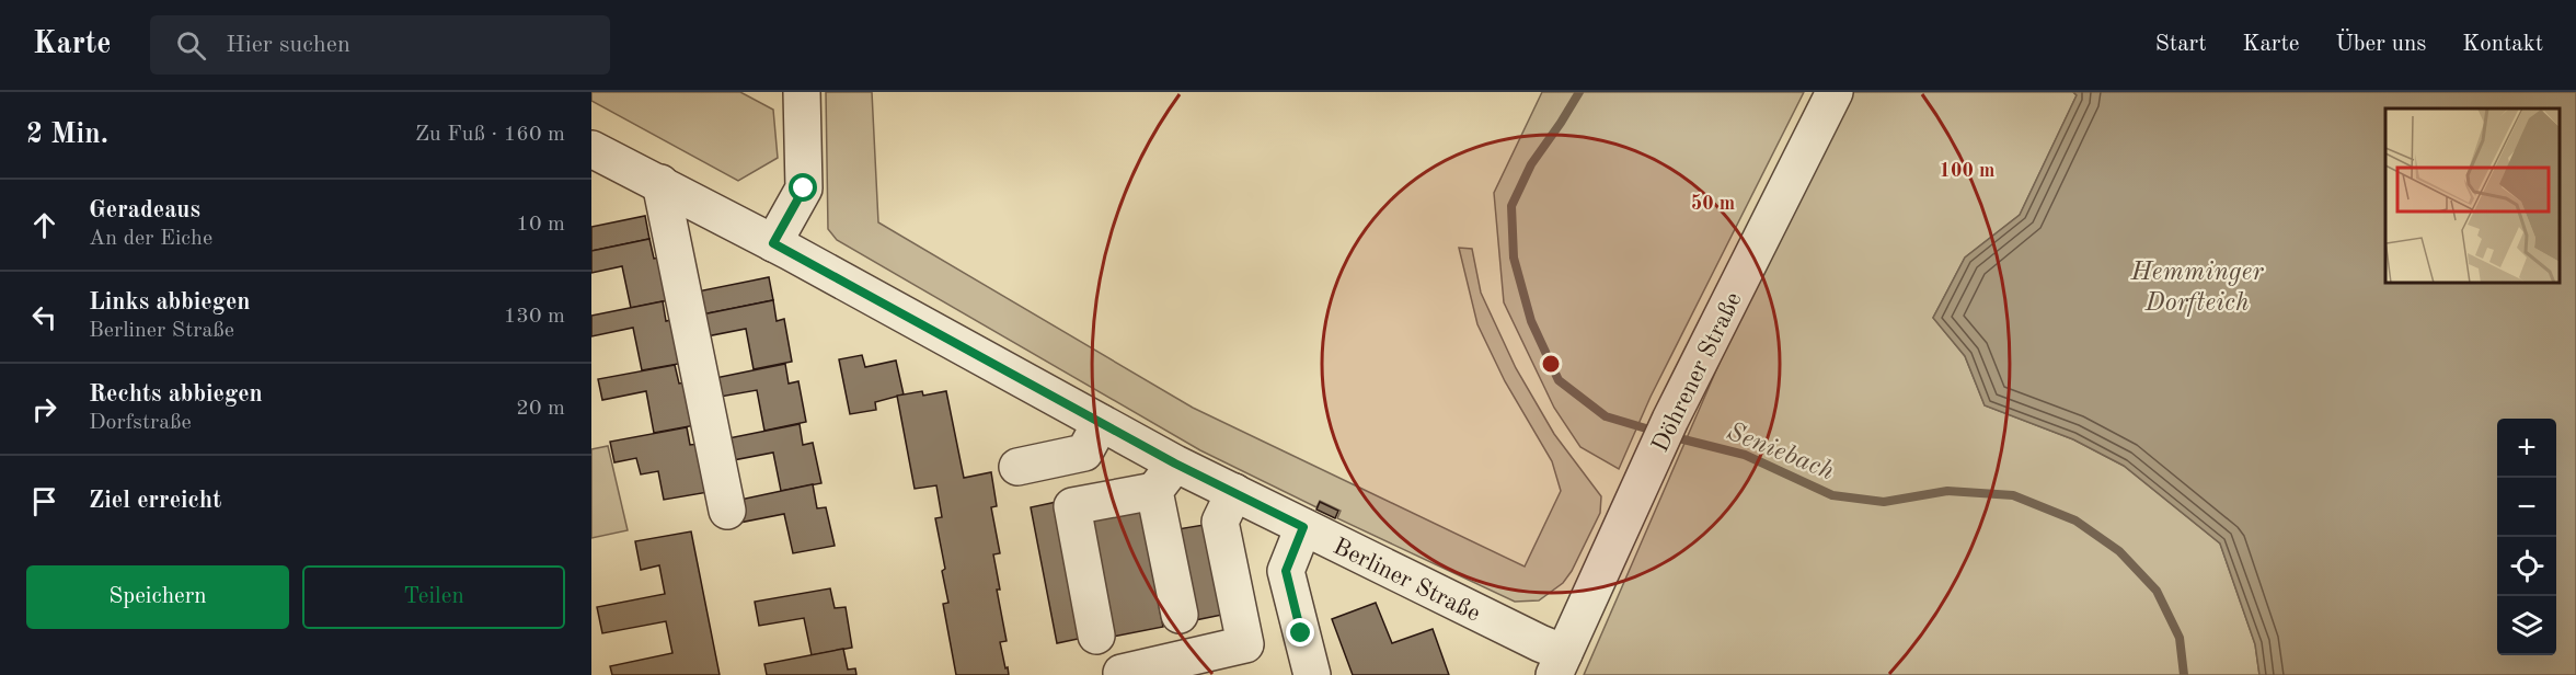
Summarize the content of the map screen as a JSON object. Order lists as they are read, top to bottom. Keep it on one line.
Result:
{"streets":{"street":["Döhrener Straße","Berliner Straße"]},"crossings":[["Döhrener Straße","Berliner Straße"]],"water":["Hemminger Dorfteich","Seniebach"],"page":{"header":"Karte","search":"Hier suchen","nav":["Start","Karte","Über uns","Kontakt"],"heading":["2 Min.","Zu Fuß · 160 m"],"list":[["Geradeaus","An der Eiche","10 m"],["Links abbiegen","Berliner Straße","130 m"],["Rechts abbiegen","Dorfstraße","20 m"],"Ziel erreicht"],"map_buttons":["+","−"],"buttons":["Speichern","Teilen"]},"rings":["100 m","50 m"]}
